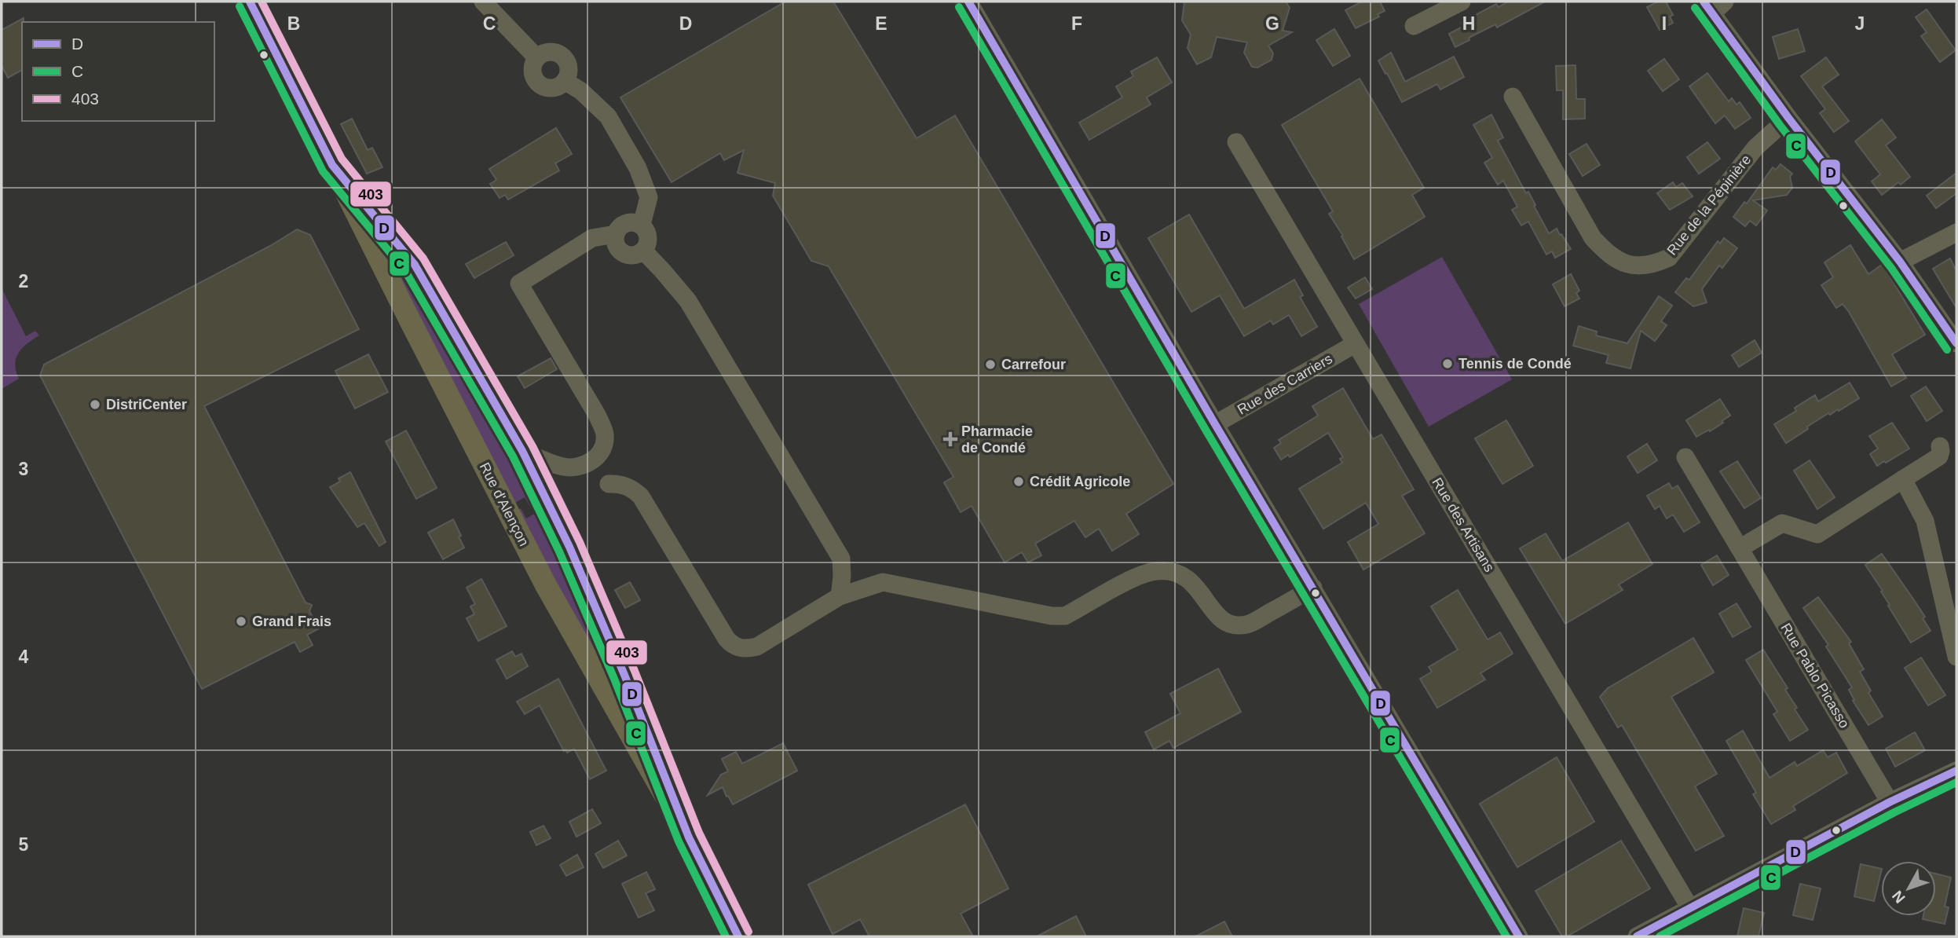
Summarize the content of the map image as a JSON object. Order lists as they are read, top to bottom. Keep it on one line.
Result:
{"streets":{"main road":["Rue d'Alençon"],"street":["Rue de la Pépinière","Rue des Carriers","Rue des Artisans","Rue Pablo Picasso"]},"crossings":[["Rue des Carriers","Rue des Artisans"]],"places":{"other":["Tennis de Condé","Carrefour","DistriCenter","Crédit Agricole","Grand Frais"],"health":["Pharmacie de Condé"]},"lines":["transit line D","transit line 403","transit line C"],"legend":["D","C","403"],"north":"bottom left","grid":{"columns":["B","C","D","E","F","G","H","I","J"],"rows":["2","3","4","5"]}}
